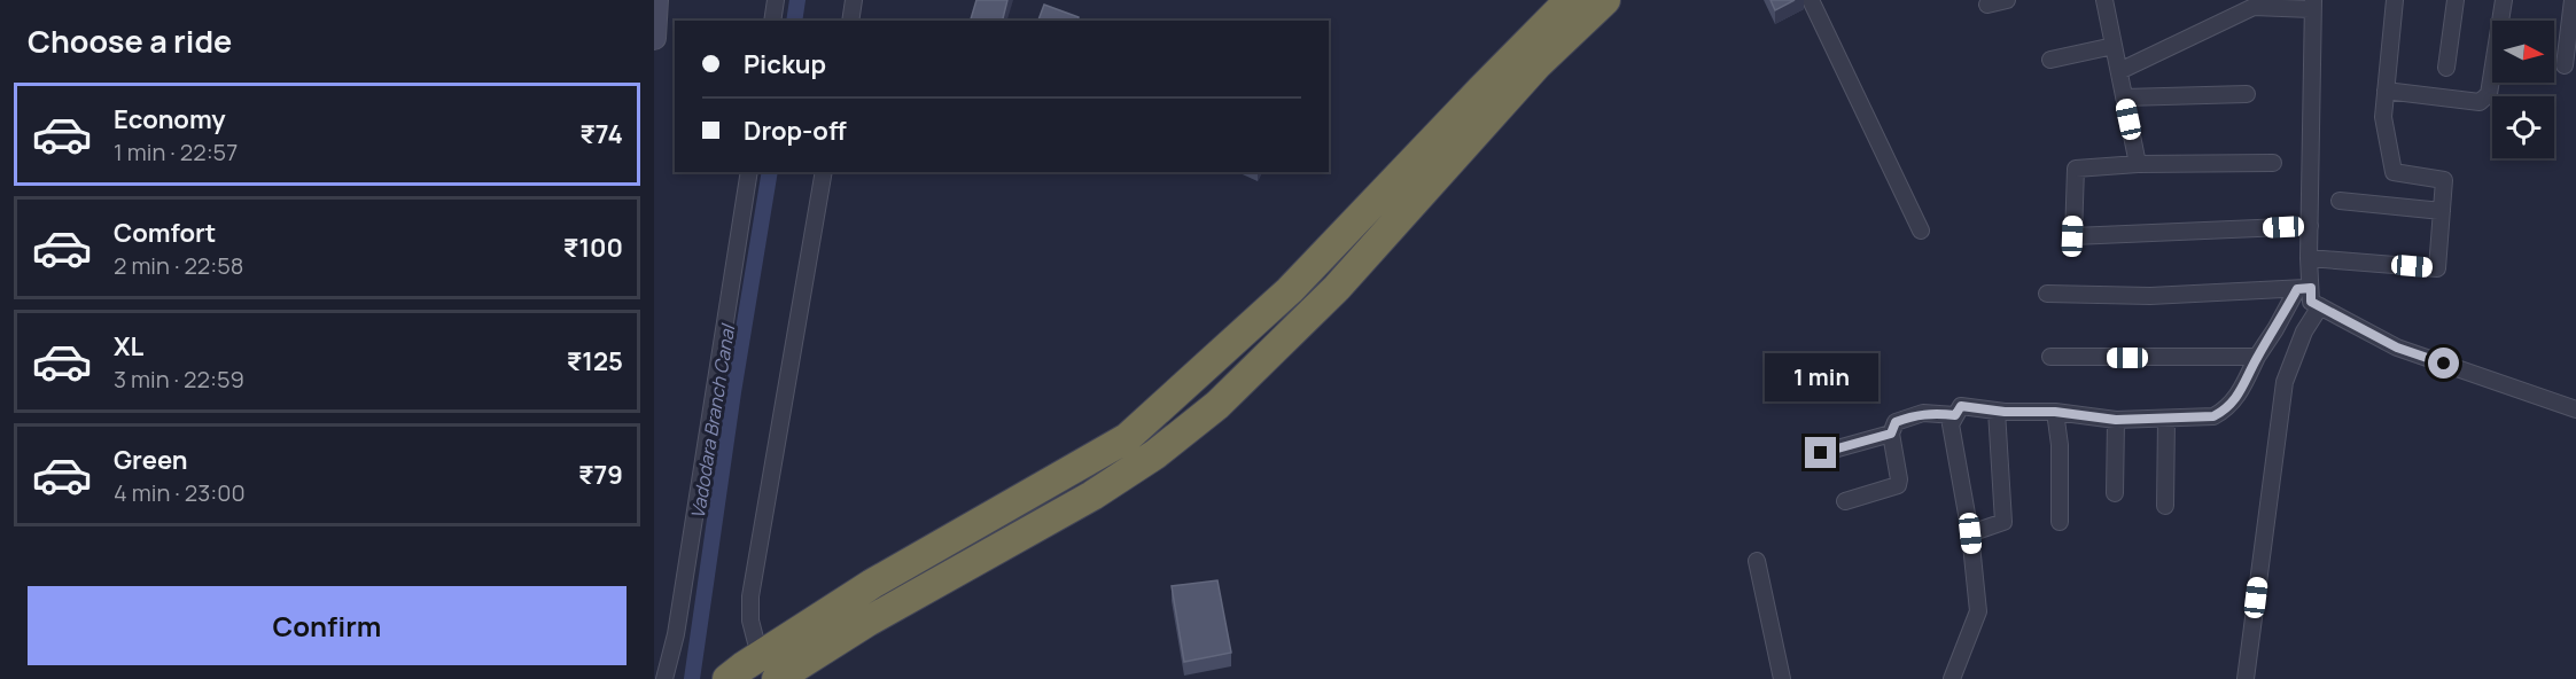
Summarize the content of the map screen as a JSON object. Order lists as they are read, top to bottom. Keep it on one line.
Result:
{"water":["Vadodara Branch Canal"],"north":"right","page":{"heading":"Choose a ride","banner":["Pickup","Drop-off"],"list":[{"name":"Economy","note":"1 min · 22:57","value":"₹74"},{"name":"Comfort","note":"2 min · 22:58","value":"₹100"},{"name":"XL","note":"3 min · 22:59","value":"₹125"},{"name":"Green","note":"4 min · 23:00","value":"₹79"}],"bubble":"1 min","buttons":"Confirm"}}
